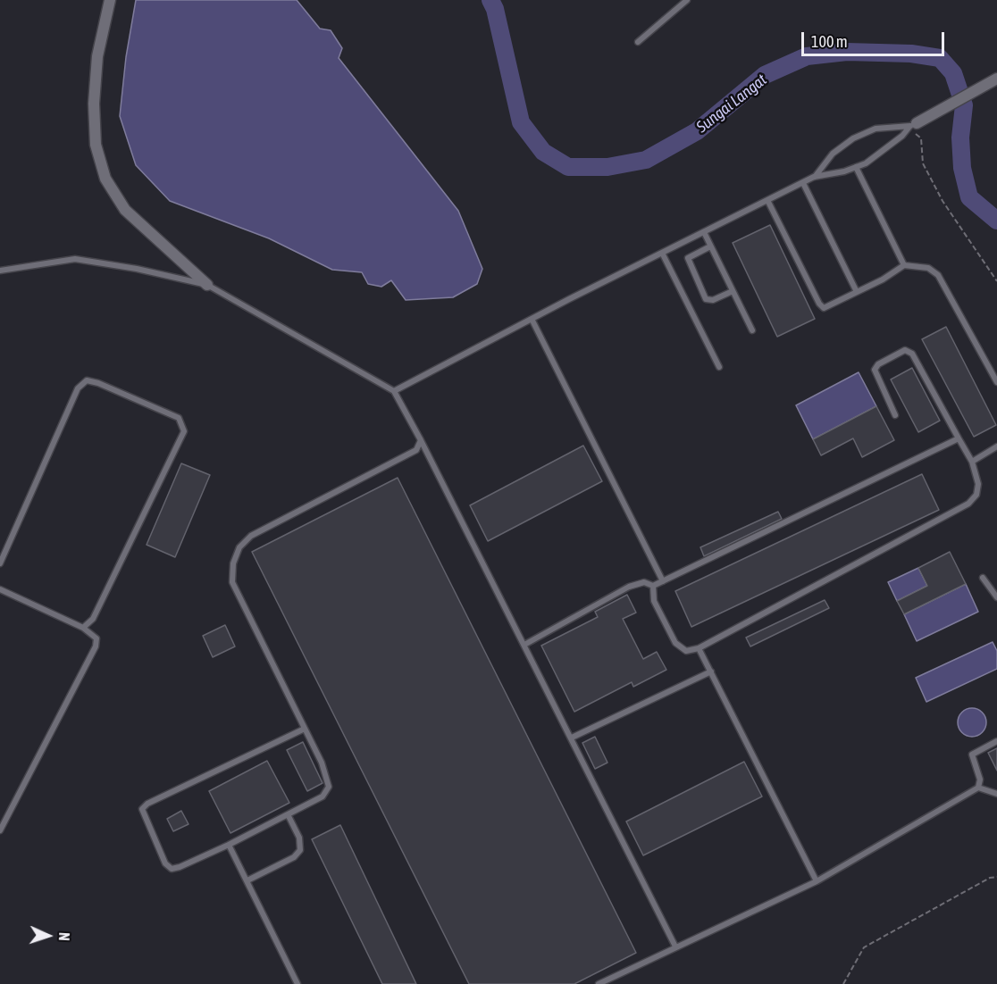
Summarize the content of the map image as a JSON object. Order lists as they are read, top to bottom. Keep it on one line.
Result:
{"water":["Sungai Langat"],"scale_bar":"100 m","north":"right"}
